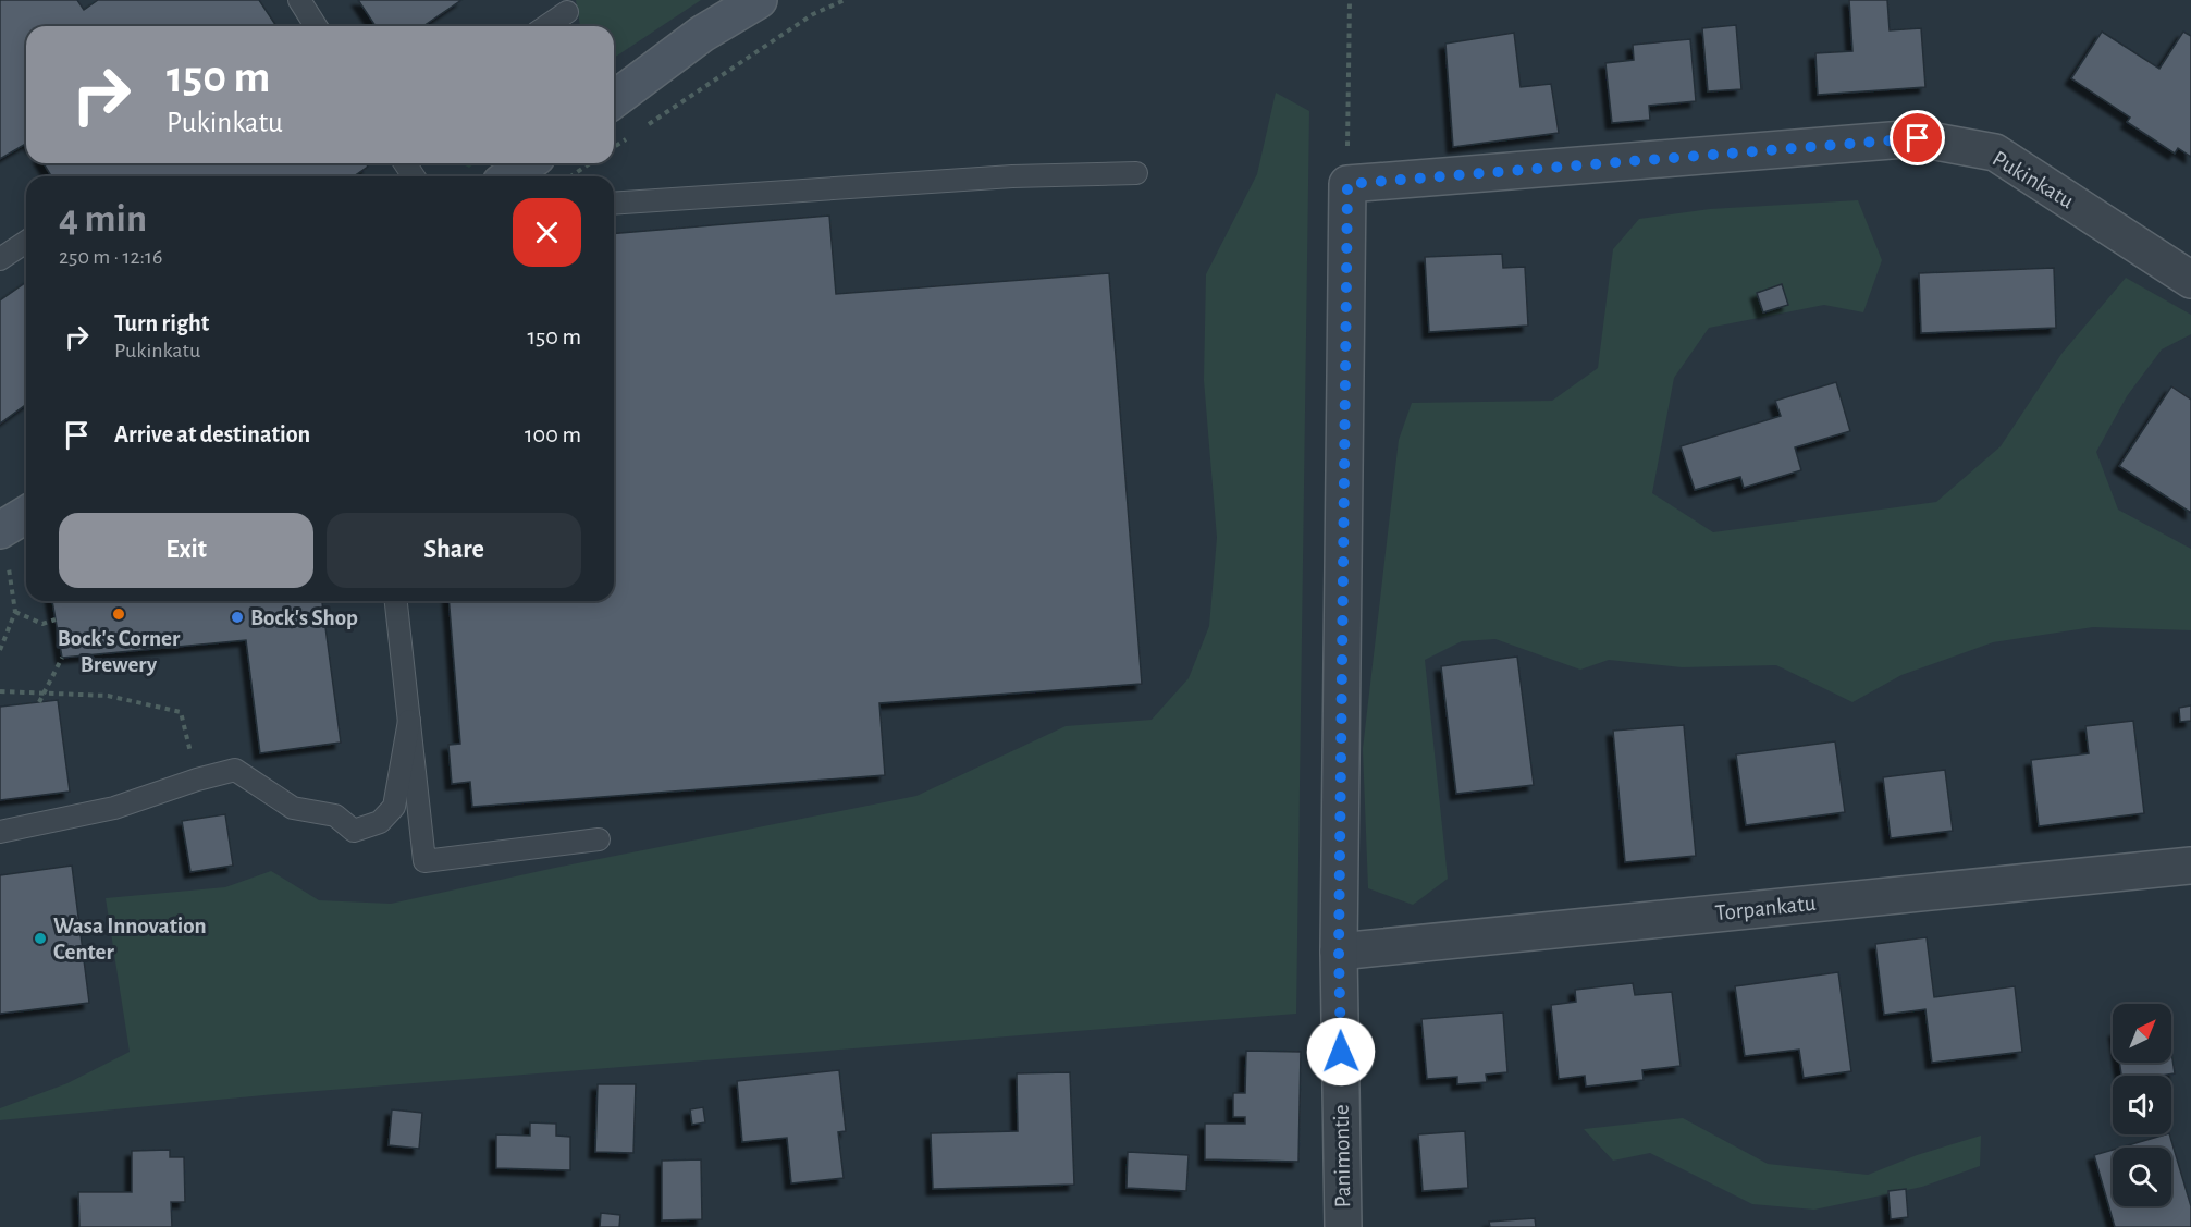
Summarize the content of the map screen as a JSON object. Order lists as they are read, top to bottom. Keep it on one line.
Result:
{"streets":{"street":["Pukinkatu","Torpankatu","Panimontie"]},"crossings":[["Pukinkatu","Panimontie"],["Torpankatu","Panimontie"]],"places":["Bock's Corner Brewery","Bock's Shop","Wasa Innovation Center"],"north":"top right","page":{"turn":["150 m","Pukinkatu"],"heading":["4 min","250 m · 12:16"],"list":[{"name":"Turn right","note":"Pukinkatu","value":"150 m"},{"name":"Arrive at destination","value":"100 m"}],"buttons":["Exit","Share"]}}
